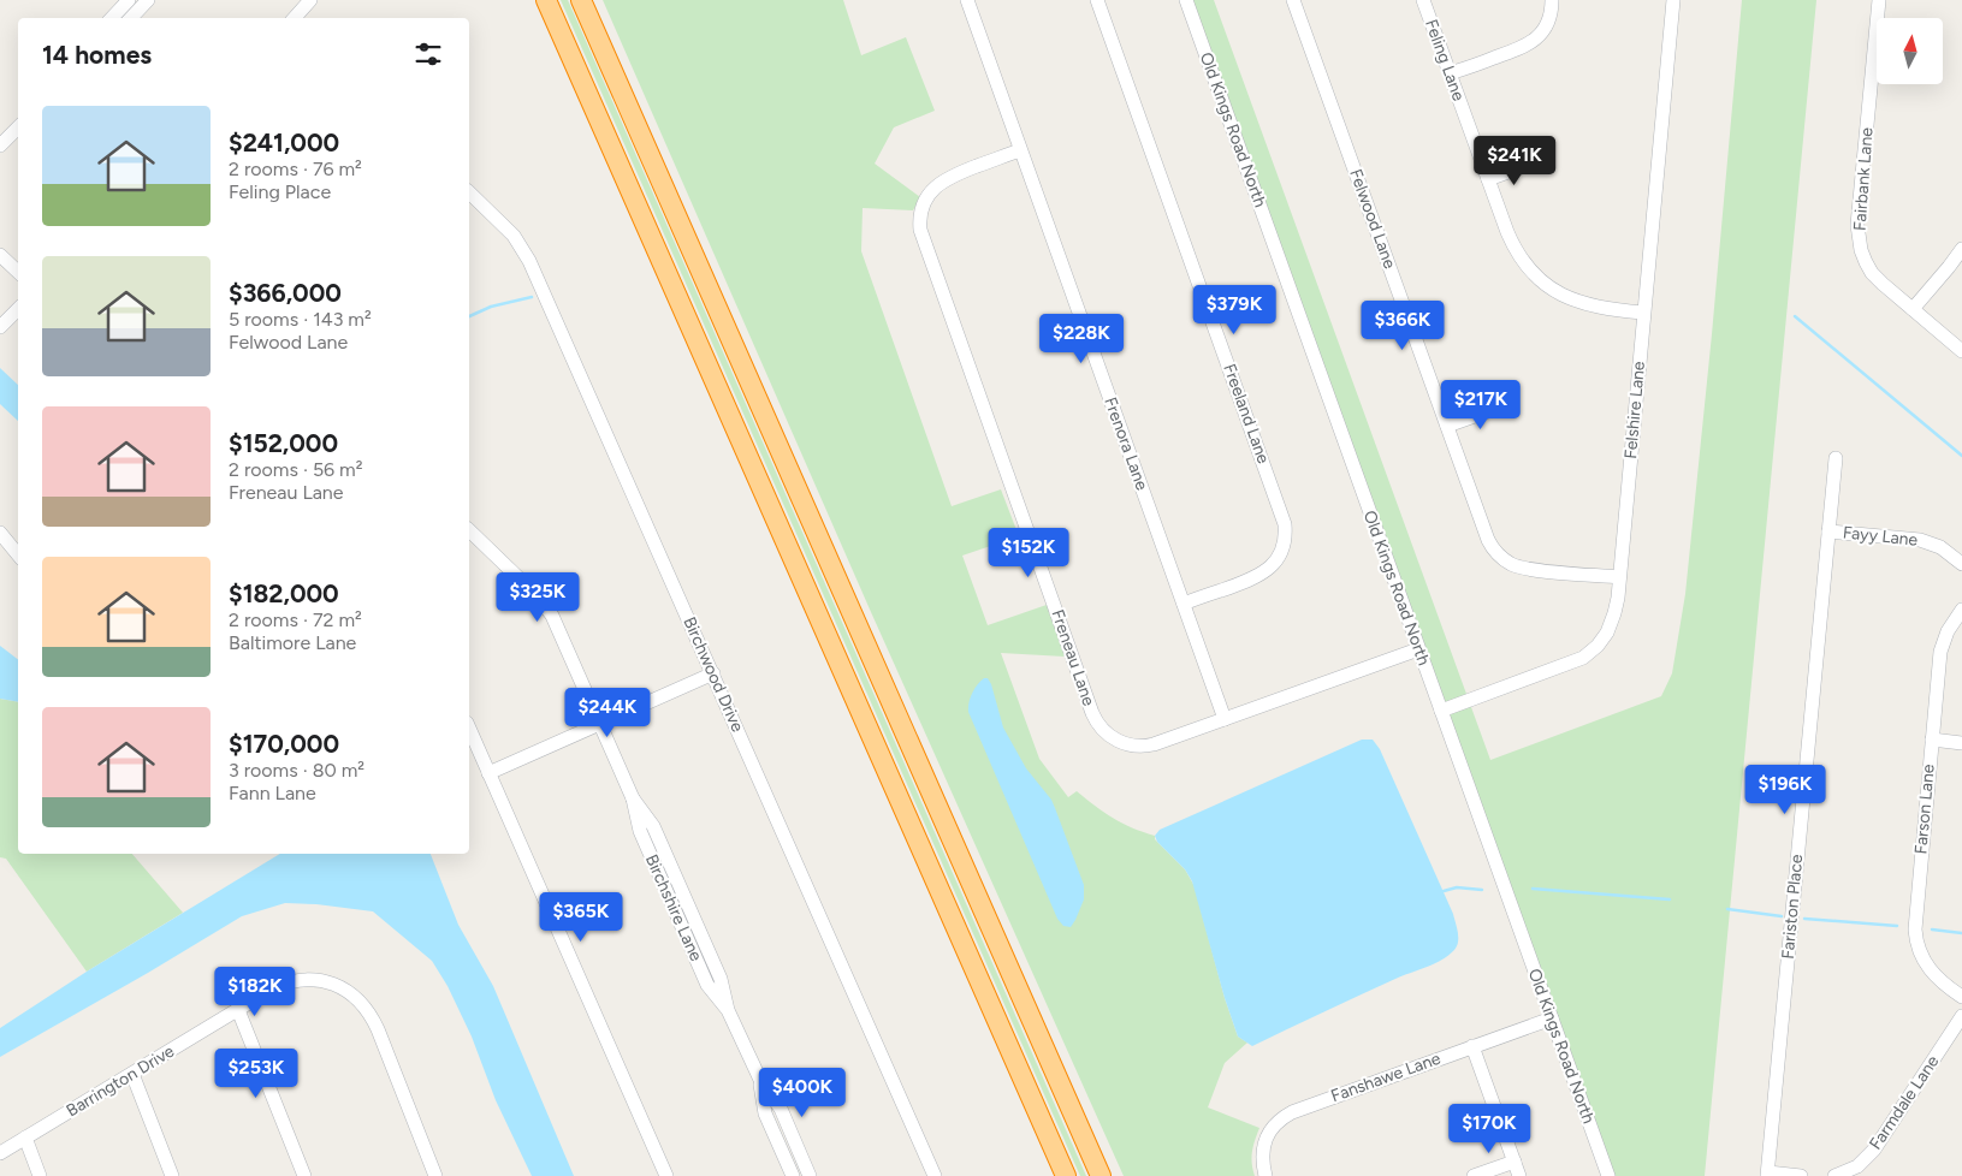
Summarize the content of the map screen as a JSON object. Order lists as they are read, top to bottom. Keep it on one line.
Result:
{"streets":{"street":["Feling Lane","Old Kings Road North","Fairbank Lane","Felwood Lane","Felshire Lane","Freeland Lane","Frenora Lane","Fayy Lane","Freneau Lane","Birchwood Drive","Farson Lane","Fariston Place","Birchshire Lane","Fanshawe Lane","Barrington Drive","Farmdale Lane"]},"crossings":[["Feling Lane","Felshire Lane"],["Old Kings Road North","Felshire Lane"],["Old Kings Road North","Freneau Lane"],["Old Kings Road North","Fanshawe Lane"],["Felwood Lane","Felshire Lane"],["Freeland Lane","Frenora Lane"],["Frenora Lane","Freneau Lane"],["Fayy Lane","Fariston Place"]],"north":"top","page":{"heading":"14 homes","list":[{"name":"$241,000","note":"2 rooms · 76 m² · Feling Place"},{"name":"$366,000","note":"5 rooms · 143 m² · Felwood Lane"},{"name":"$152,000","note":"2 rooms · 56 m² · Freneau Lane"},{"name":"$182,000","note":"2 rooms · 72 m² · Baltimore Lane"},{"name":"$170,000","note":"3 rooms · 80 m² · Fann Lane"}],"price":["$241K","$379K","$366K","$228K","$217K","$152K","$325K","$244K","$196K","$365K","$182K","$253K","$400K","$170K"]}}
